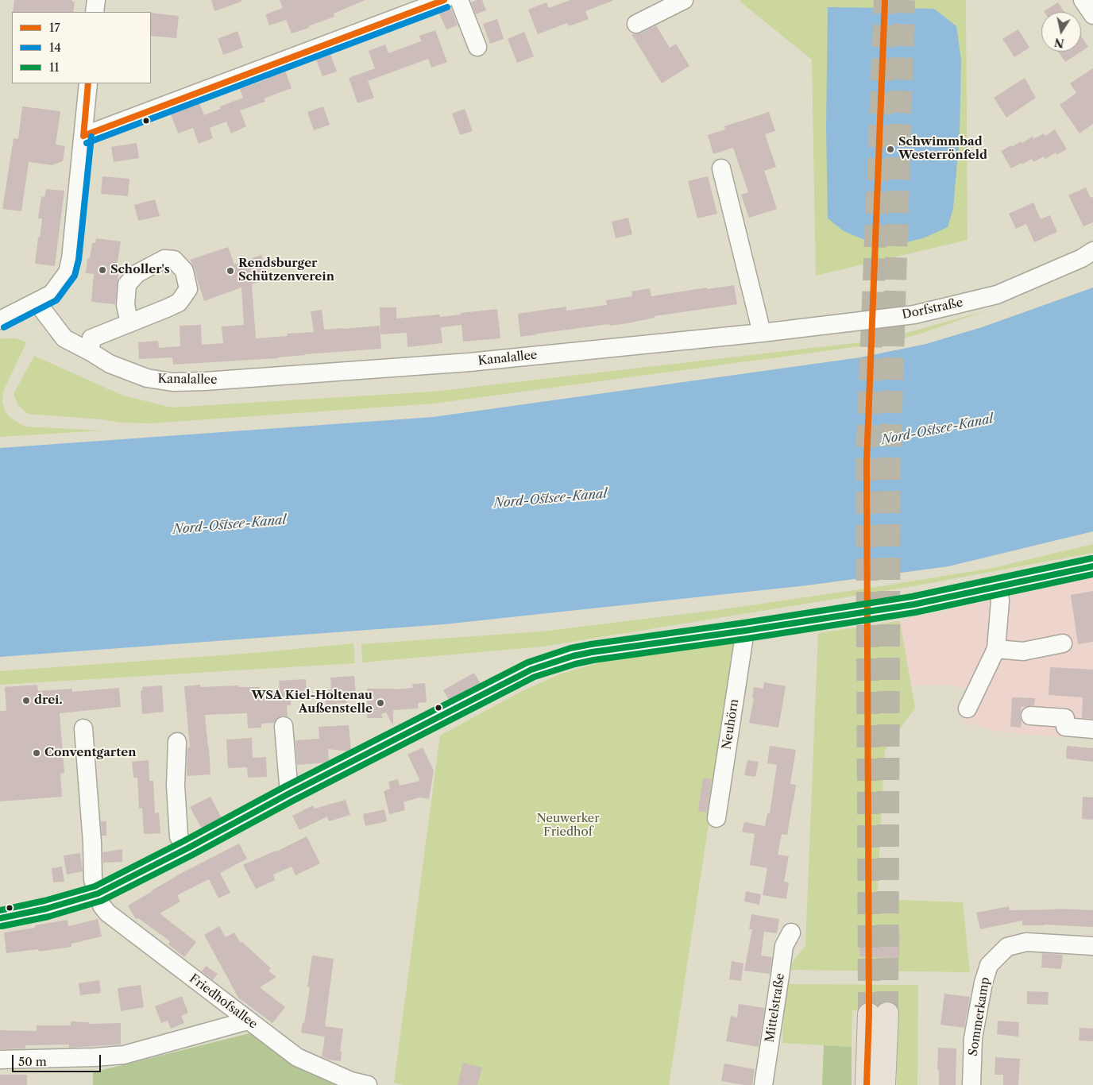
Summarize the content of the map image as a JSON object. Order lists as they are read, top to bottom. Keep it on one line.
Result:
{"streets":{"street":["Dorfstraße","Kanalallee","Neuhörn","Friedhofsallee","Mittelstraße","Sommerkamp"]},"crossings":[["Dorfstraße","Kanalallee"]],"water":["Nord-Ostsee-Kanal"],"parks":["Neuwerker Friedhof"],"places":["Schwimmbad Westerrönfeld","Scholler's","Rendsburger Schützenverein","drei.","WSA Kiel-Holtenau Außenstelle","Conventgarten"],"lines":["transit line 17","transit line 14","transit line 11"],"legend":["17","14","11"],"scale_bar":"50 m","north":"bottom"}
